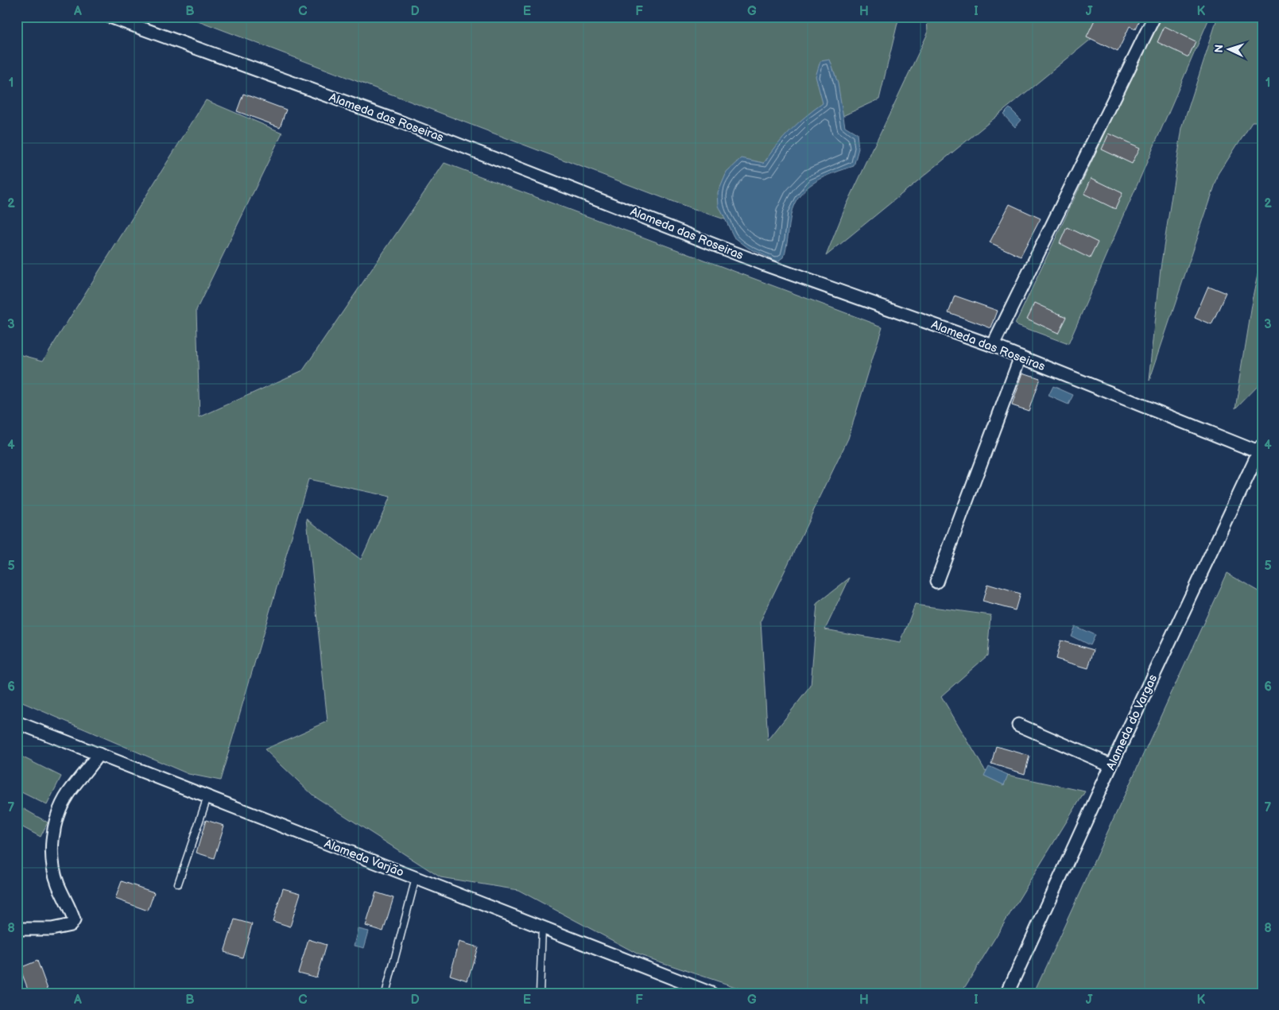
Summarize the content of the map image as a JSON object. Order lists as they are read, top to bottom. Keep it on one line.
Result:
{"streets":{"street":["Alameda das Roseiras","Alameda do Vargas","Alameda Varjão"]},"crossings":[["Alameda das Roseiras","Alameda do Vargas"]],"north":"left","grid":{"columns":["A","B","C","D","E","F","G","H","I","J","K"],"rows":["1","2","3","4","5","6","7","8"]}}
